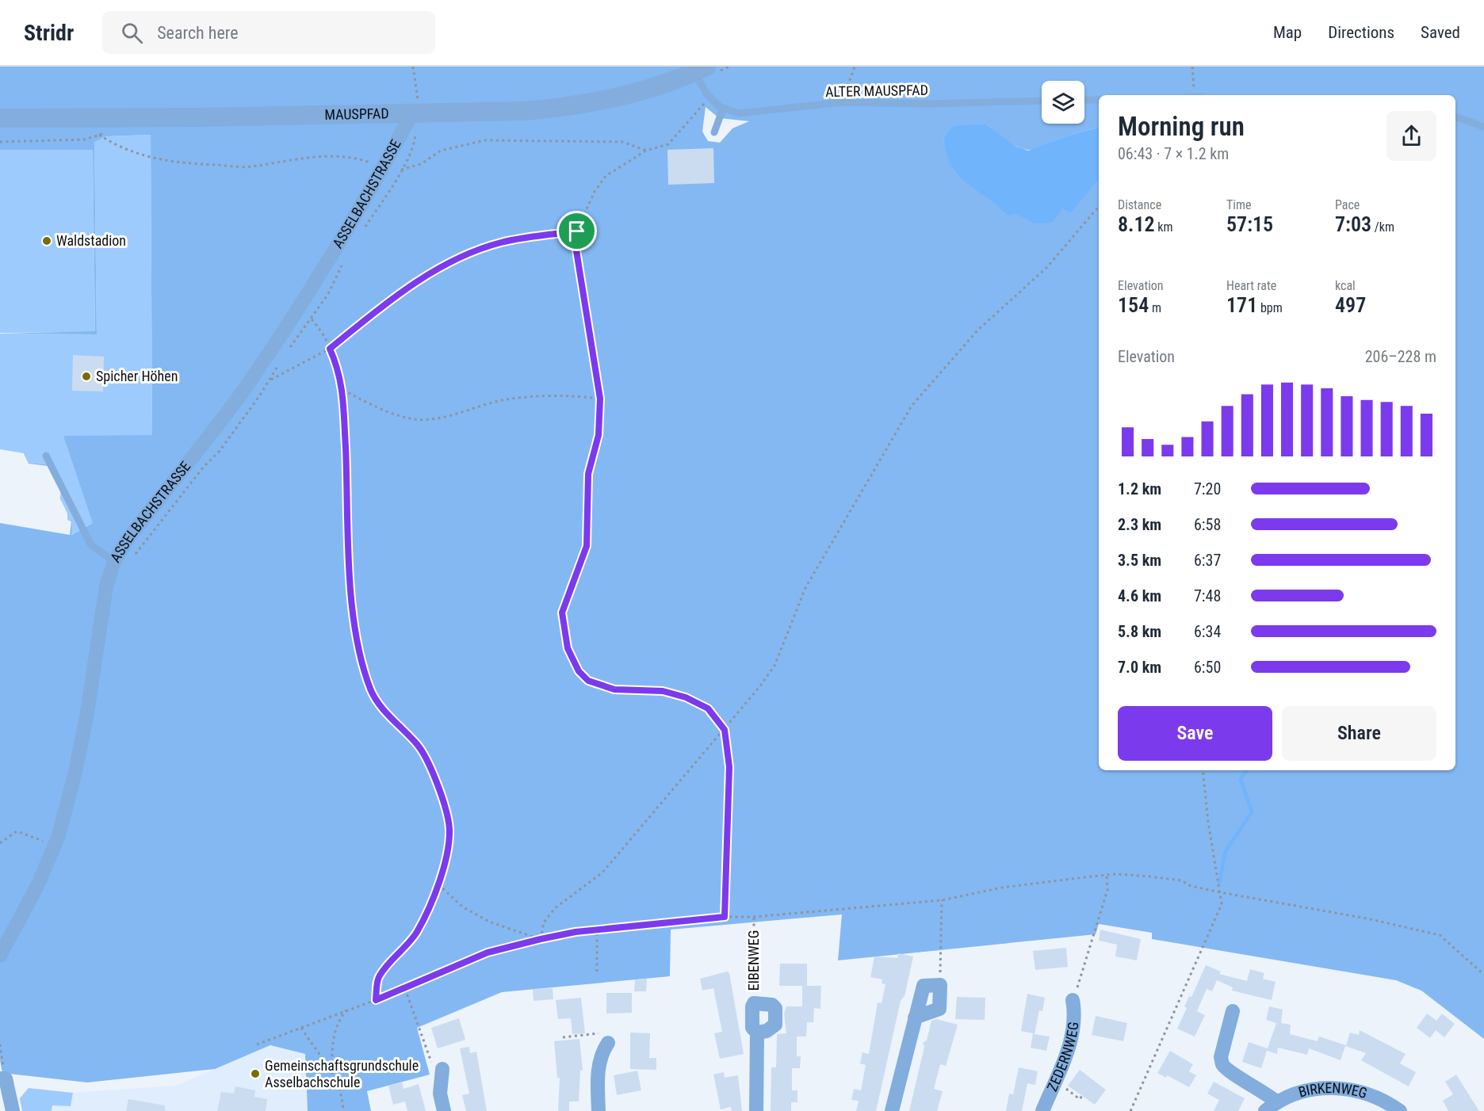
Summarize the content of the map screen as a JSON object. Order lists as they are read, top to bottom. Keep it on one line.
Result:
{"streets":{"street":["MAUSPFAD","ASSELBACHSTRASSE","EIBENWEG","ZEDERNWEG","BIRKENWEG"],"lane":["ALTER MAUSPFAD"]},"crossings":[["MAUSPFAD","ASSELBACHSTRASSE"]],"places":["Waldstadion","Spicher Höhen","Gemeinschaftsgrundschule Asselbachschule"],"page":{"header":"Stridr","search":"Search here","nav":["Map","Directions","Saved"],"heading":["Morning run","06:43 · 7 × 1.2 km"],"stats":[["Distance","8.12 km"],["Time","57:15"],["Pace","7:03 /km"],["Elevation","154 m"],["Heart rate","171 bpm"],["kcal","497"]],"chart":["Elevation","206–228 m"],"list":[{"name":"1.2 km","note":"7:20"},{"name":"2.3 km","note":"6:58"},{"name":"3.5 km","note":"6:37"},{"name":"4.6 km","note":"7:48"},{"name":"5.8 km","note":"6:34"},{"name":"7.0 km","note":"6:50"}],"buttons":["Save","Share"]}}
